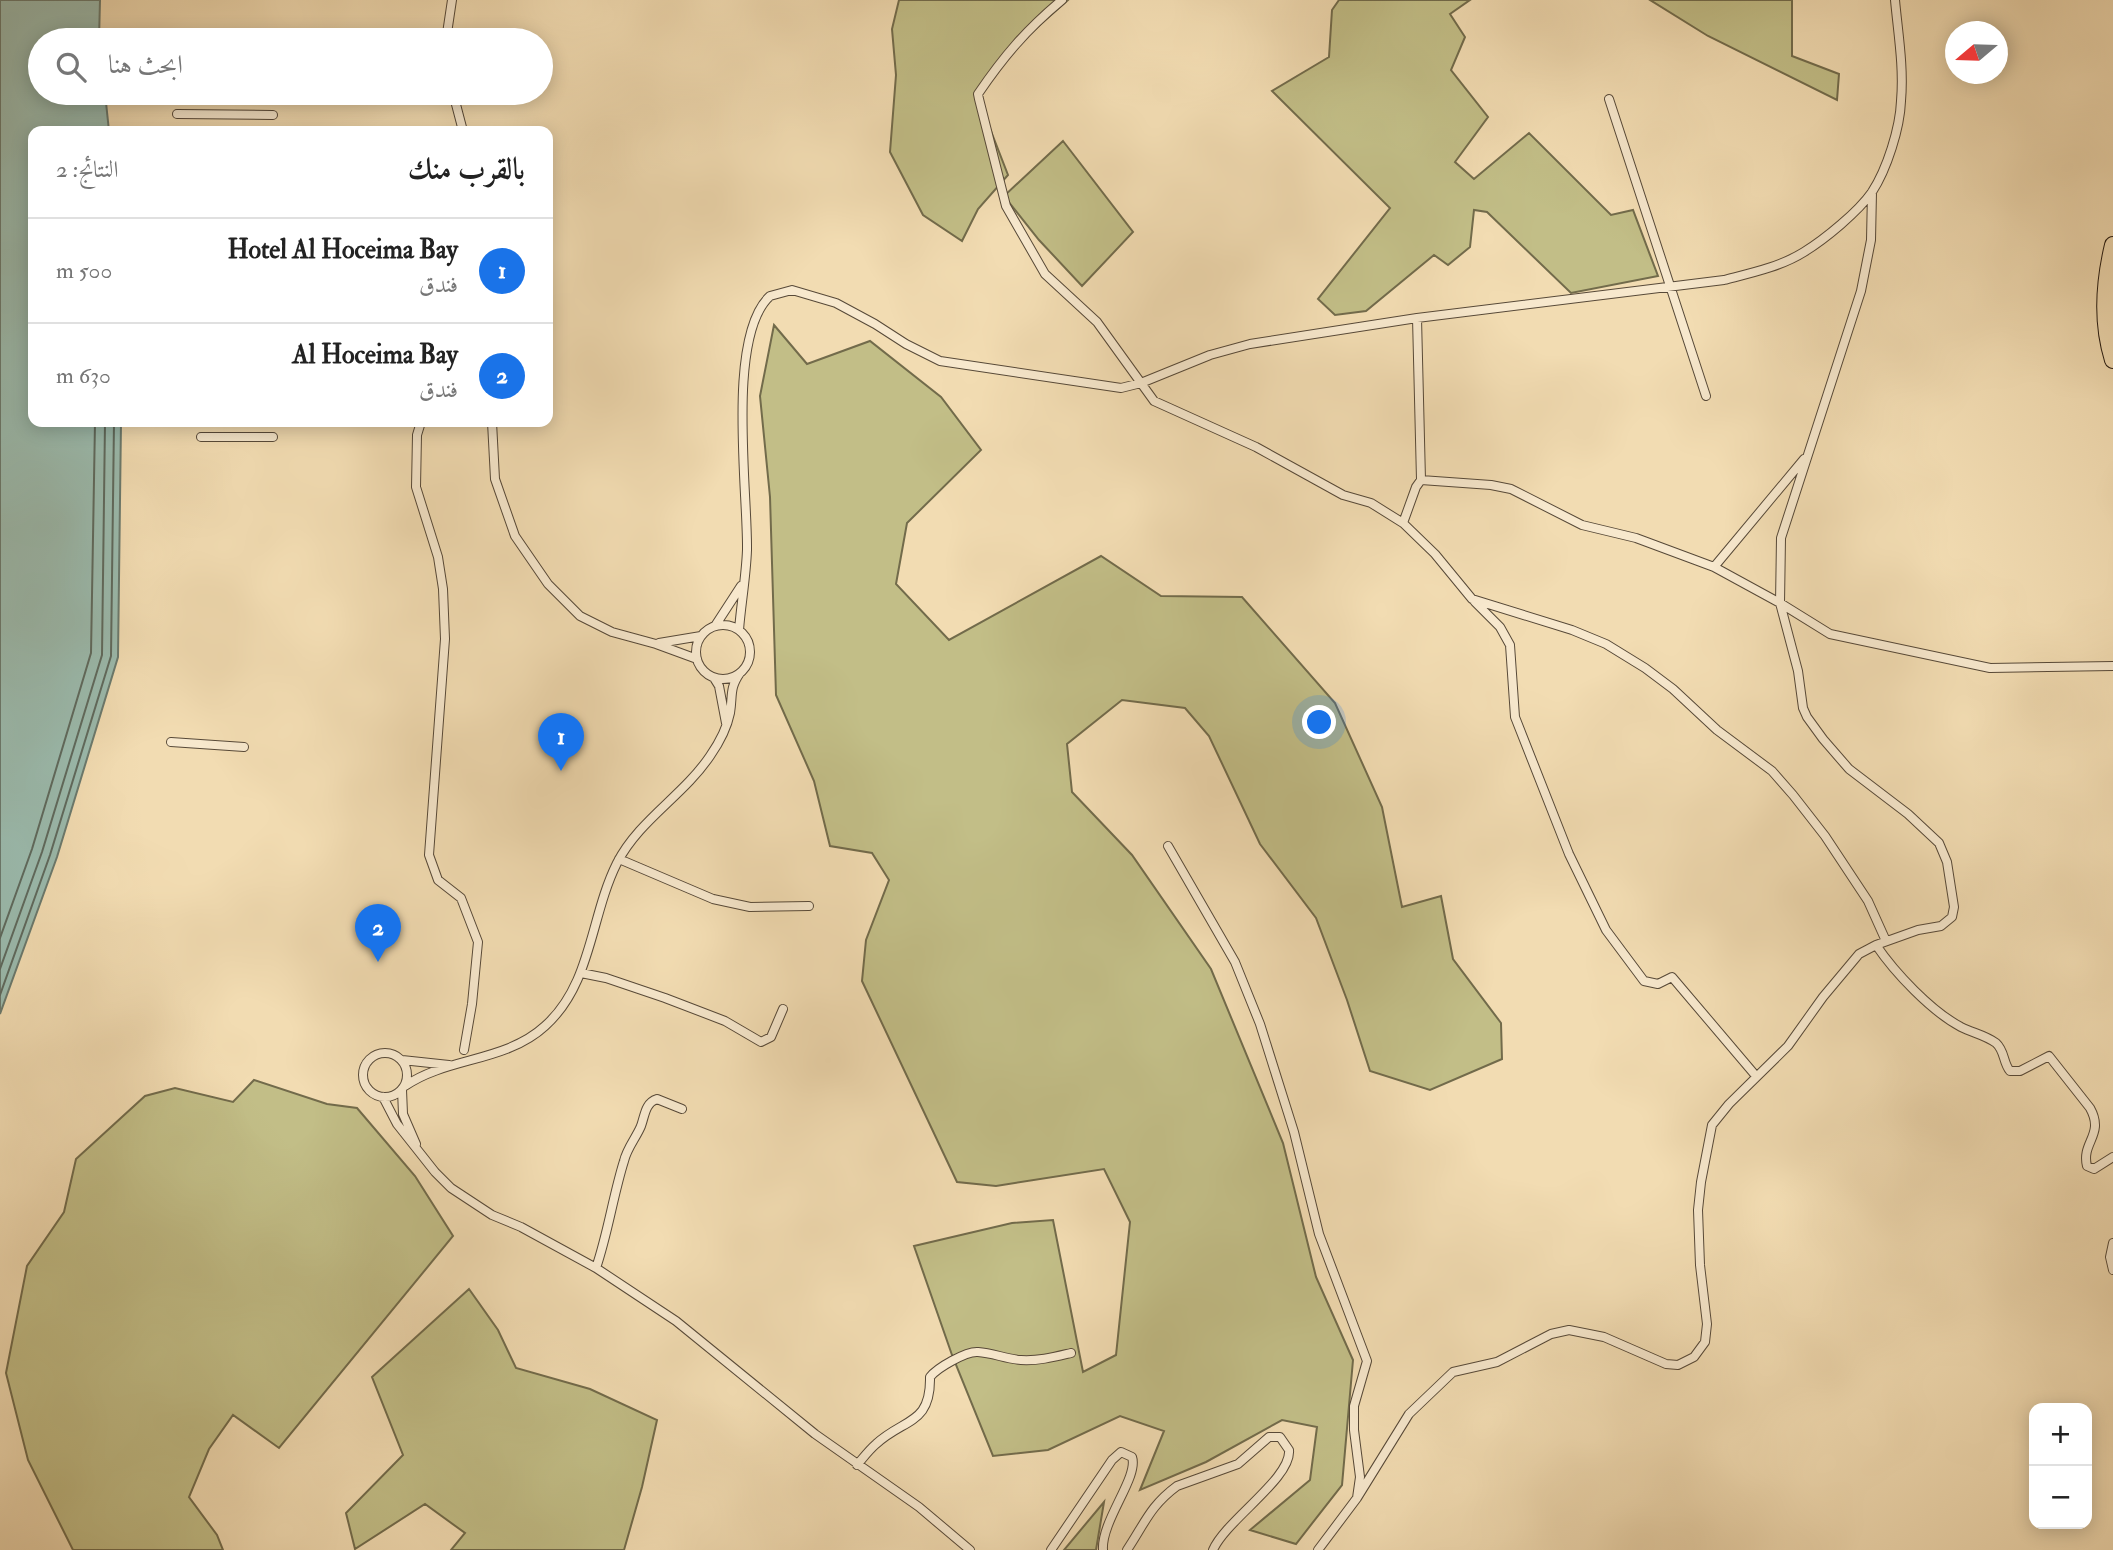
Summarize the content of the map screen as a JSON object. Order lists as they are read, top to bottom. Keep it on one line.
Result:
{"north":"left","page":{"search":"ابحث هنا","heading":["بالقرب منك","النتائج: 2"],"list":[{"mark":"1","name":"Hotel Al Hoceima Bay","note":"فندق","value":"500 m"},{"mark":"2","name":"Al Hoceima Bay","note":"فندق","value":"630 m"}],"pins":["1","2"],"map_buttons":["+","−"]}}
